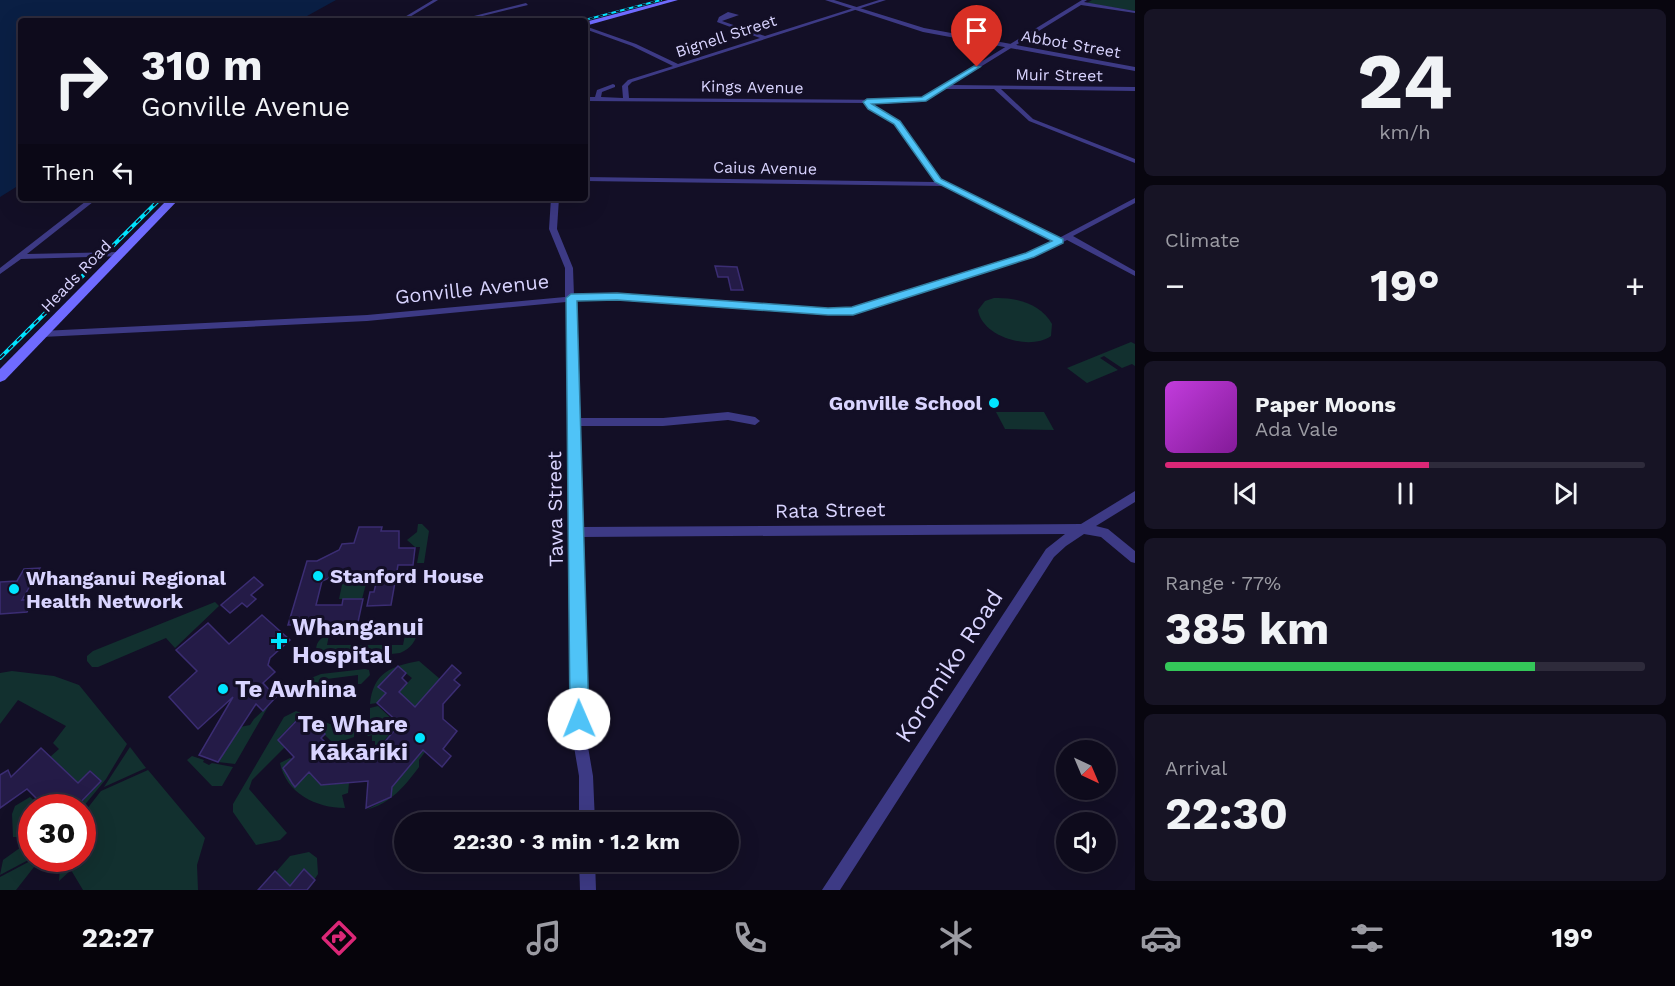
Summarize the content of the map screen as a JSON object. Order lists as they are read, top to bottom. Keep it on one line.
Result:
{"streets":{"main road":["Heads Road"],"street":["Bignell Street","Abbot Street","Muir Street","Kings Avenue","Caius Avenue","Gonville Avenue","Tawa Street","Rata Street","Koromiko Road"]},"crossings":[["Bignell Street","Abbot Street"],["Bignell Street","Kings Avenue"],["Muir Street","Kings Avenue"],["Heads Road","Gonville Avenue"],["Gonville Avenue","Tawa Street"],["Tawa Street","Rata Street"],["Rata Street","Koromiko Road"]],"places":{"other":["Gonville School","Stanford House","Whanganui Regional Health Network","Te Awhina","Te Whare Kākāriki"],"health":["Whanganui Hospital"]},"north":"bottom right","page":{"tile":[["24","km/h"],"Climate",["Range · 77%","385 km"],["Arrival","22:30"]],"turn":["310 m","Gonville Avenue"],"then":"Then","heat":["−","19°","+"],"song":["Paper Moons","Ada Vale"],"limit":"30","trip":"22:30 · 3 min · 1.2 km","tabs":["22:27","19°"]}}
